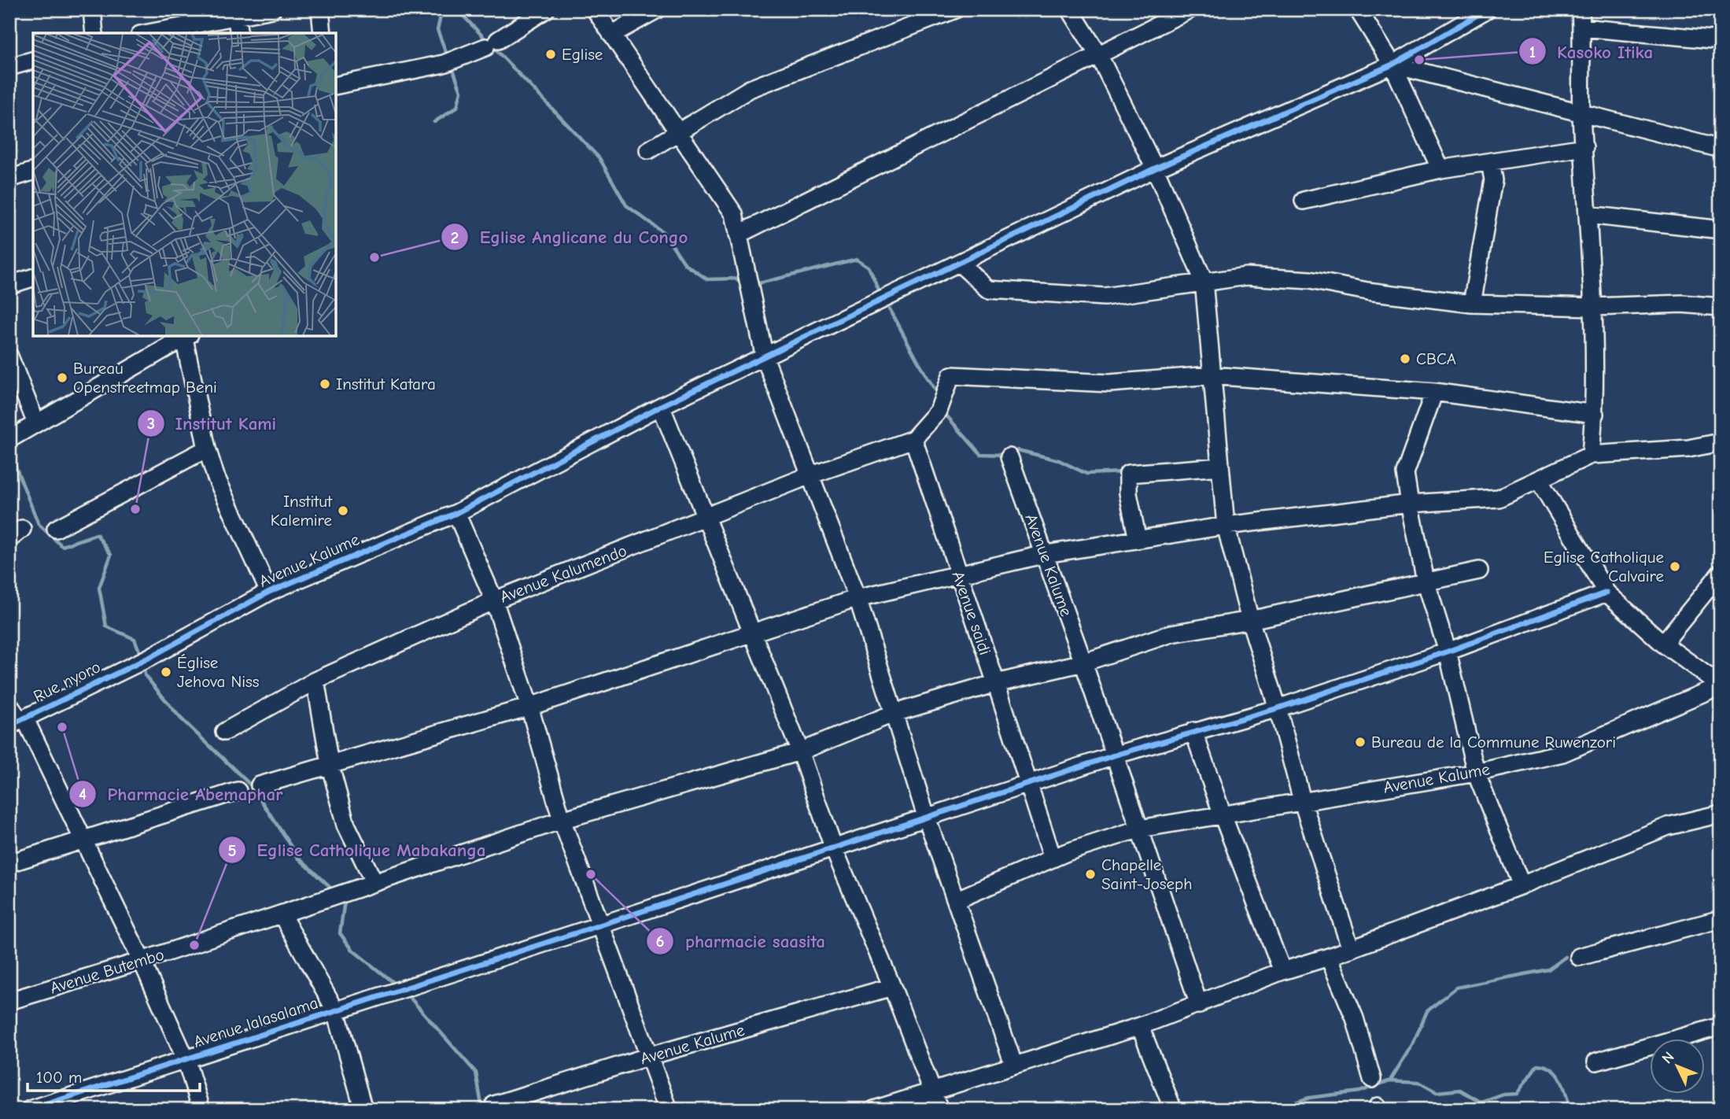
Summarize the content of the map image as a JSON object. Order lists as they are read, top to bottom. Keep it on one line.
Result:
{"streets":{"street":["Avenue Kalume","Avenue Kalumendo","Avenue saidi","Rue nyoro","Avenue Butembo","Avenue lalasalama"]},"crossings":[["Avenue Kalume","Avenue saidi"],["Avenue Kalume","Rue nyoro"],["Avenue Kalume","Avenue Butembo"],["Avenue Kalume","Avenue lalasalama"],["Avenue Kalumendo","Avenue saidi"],["Avenue saidi","Avenue Butembo"],["Avenue saidi","Avenue lalasalama"]],"places":["Eglise","Kasoko Itika","Eglise Anglicane du Congo","CBCA","Bureau Openstreetmap Beni","Institut Katara","Institut Kami","Institut Kalemire","Eglise Catholique Calvaire","Église Jehova Niss","Pharmacie Abemaphar","Bureau de la Commune Ruwenzori","pharmacie saasita","Chapelle Saint-Joseph","Eglise Catholique Mabakanga"],"scale_bar":"100 m","north":"top left"}
